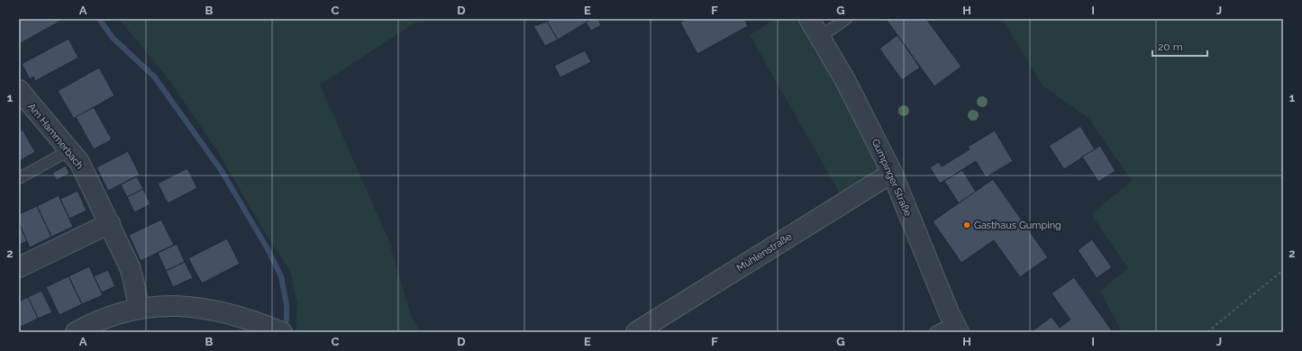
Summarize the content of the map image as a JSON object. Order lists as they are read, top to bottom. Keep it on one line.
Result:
{"streets":{"street":["Am Hammerbach","Gumpinger Straße","Mühlenstraße"]},"crossings":[["Gumpinger Straße","Mühlenstraße"]],"places":["Gasthaus Gumping"],"scale_bar":"20 m","grid":{"columns":["A","B","C","D","E","F","G","H","I","J"],"rows":["1","2"]}}
